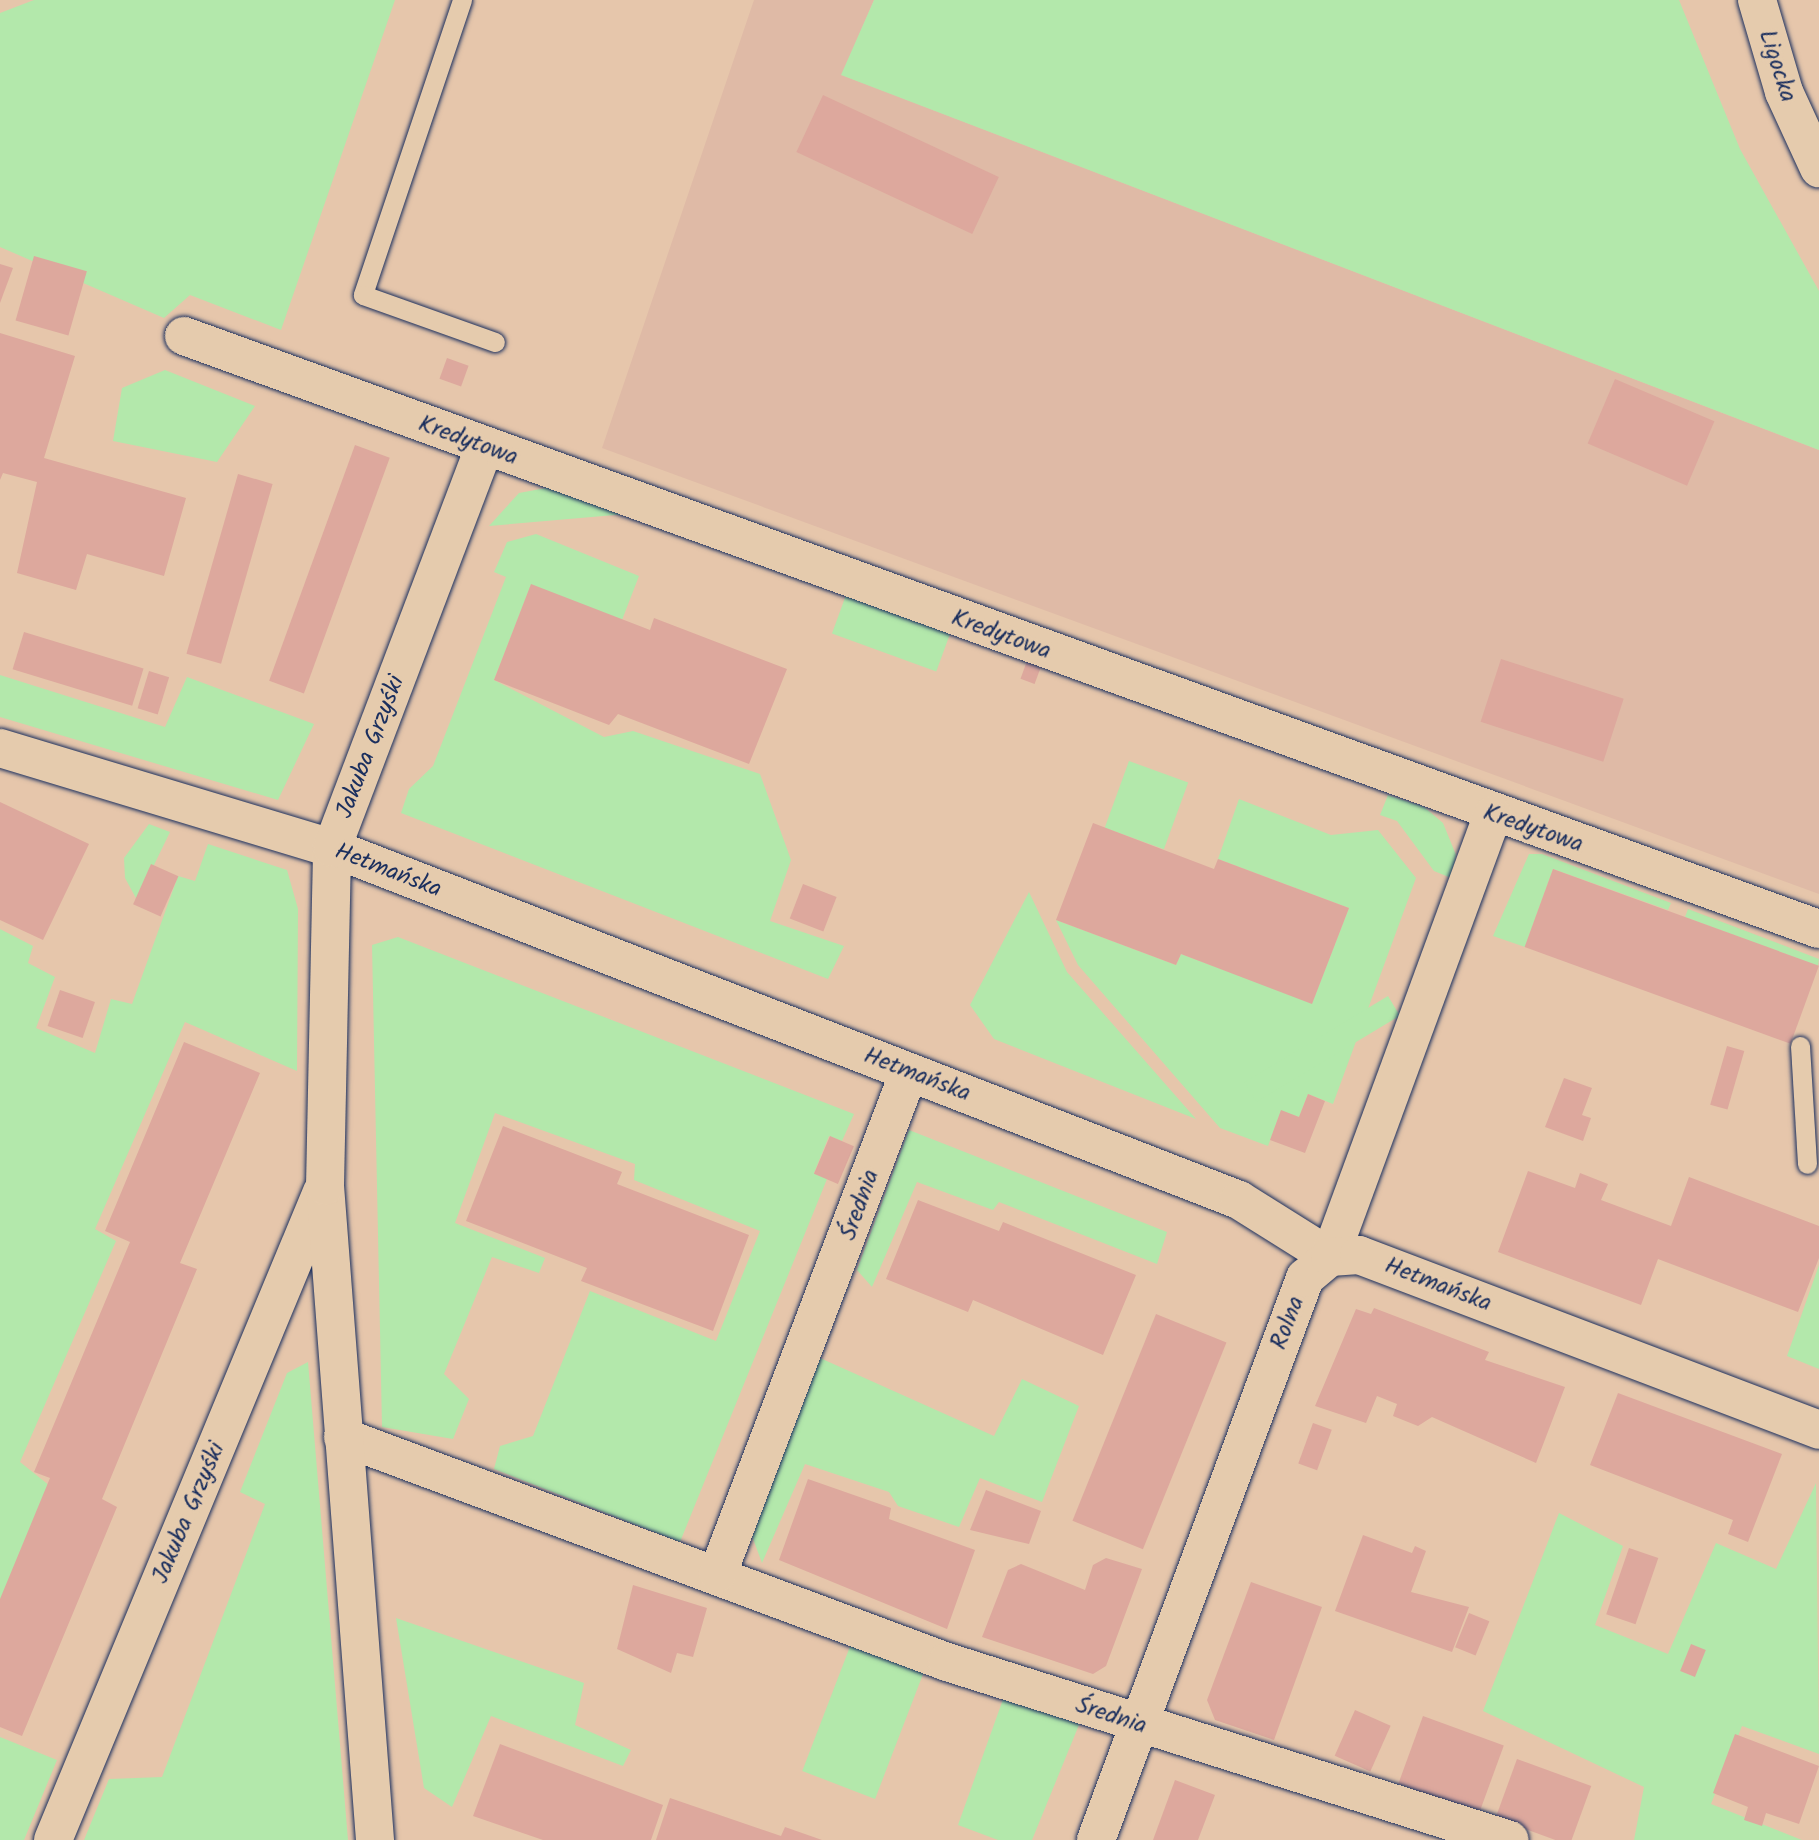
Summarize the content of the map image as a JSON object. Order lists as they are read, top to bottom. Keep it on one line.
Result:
{"streets":{"street":["Ligocka","Kredytowa","Jakuba Grzyśki","Hetmańska","Średnia","Rolna"]},"crossings":[["Kredytowa","Jakuba Grzyśki"],["Kredytowa","Rolna"],["Jakuba Grzyśki","Hetmańska"],["Jakuba Grzyśki","Średnia"],["Hetmańska","Średnia"],["Hetmańska","Rolna"],["Średnia","Rolna"]]}
